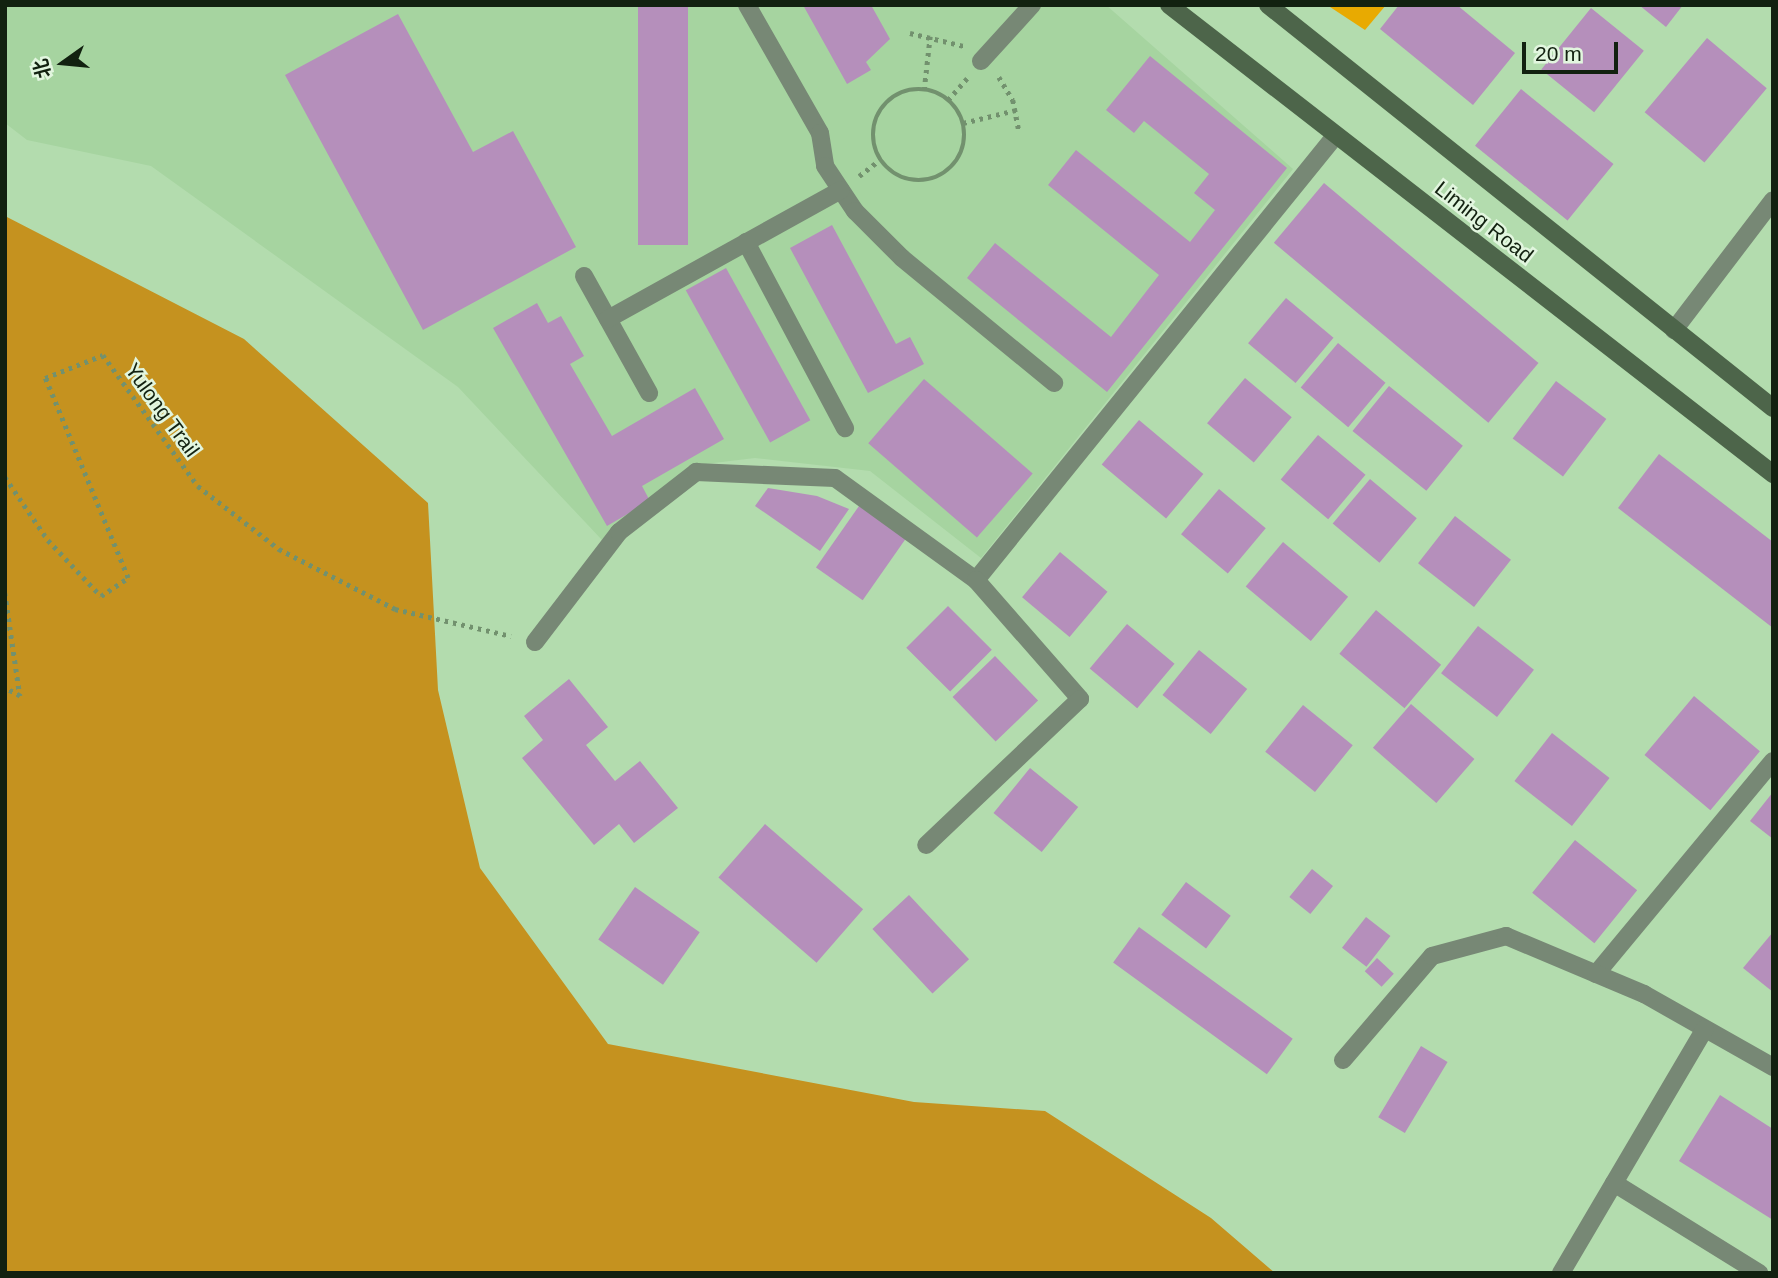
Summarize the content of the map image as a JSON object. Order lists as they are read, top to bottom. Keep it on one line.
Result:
{"streets":{"street":["Liming Road"],"path":["Yulong Trail"]},"scale_bar":"20 m","north":"left"}
